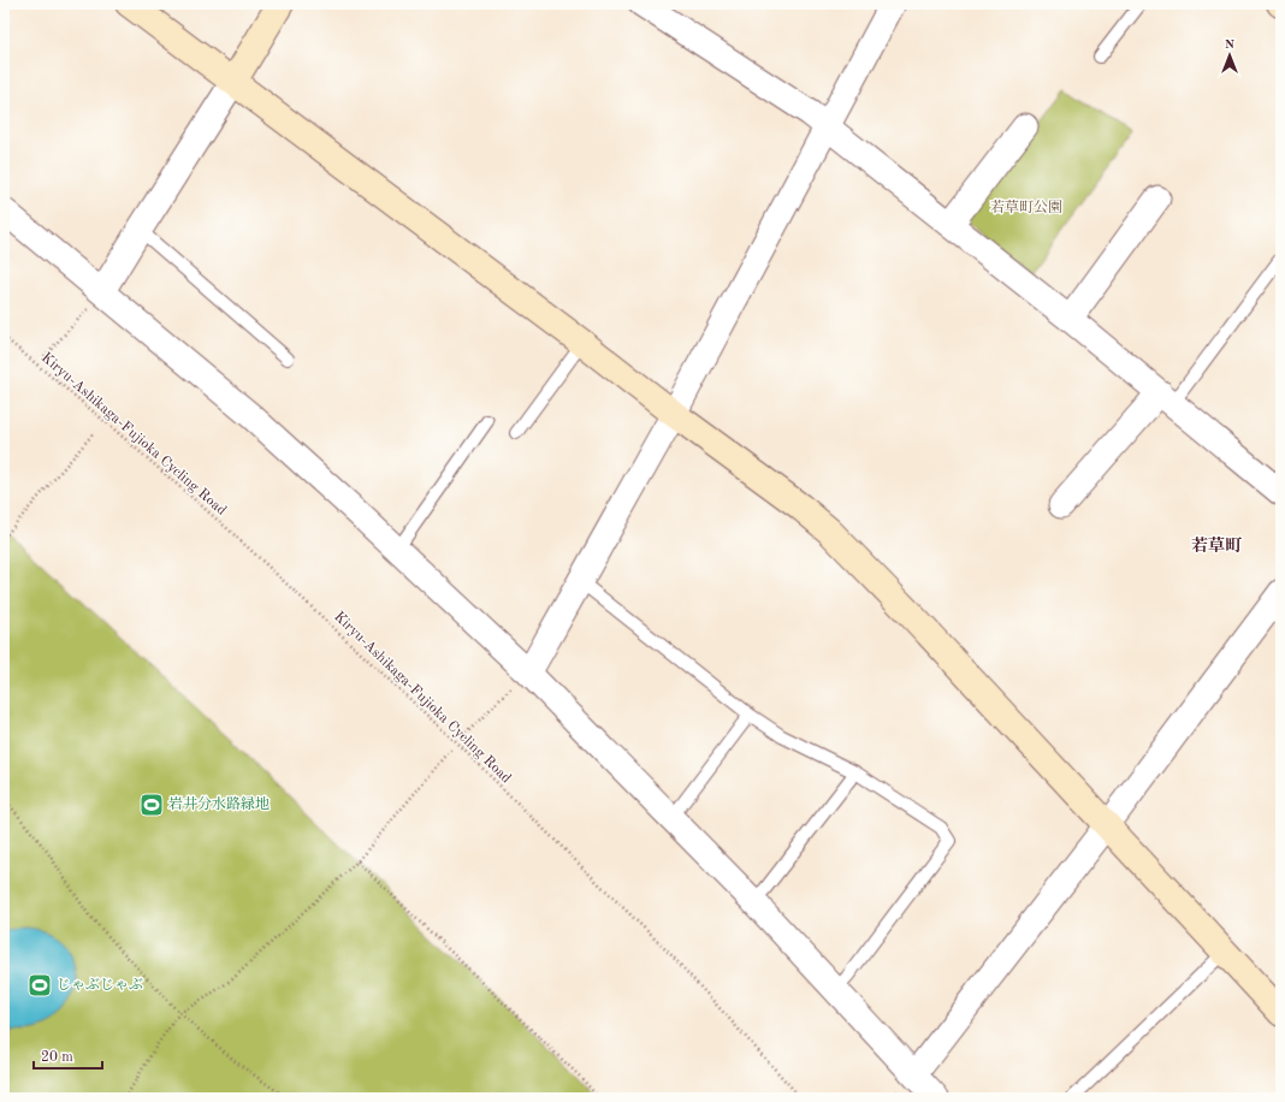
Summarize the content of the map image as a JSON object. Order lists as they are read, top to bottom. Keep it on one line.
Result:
{"streets":{"path":["Kiryu-Ashikaga-Fujioka Cycling Road"]},"districts":["若草町"],"parks":["若草町公園"],"places":{"sports":["岩井分水路緑地","じゃぶじゃぶ"]},"scale_bar":"20 m","north":"top"}
